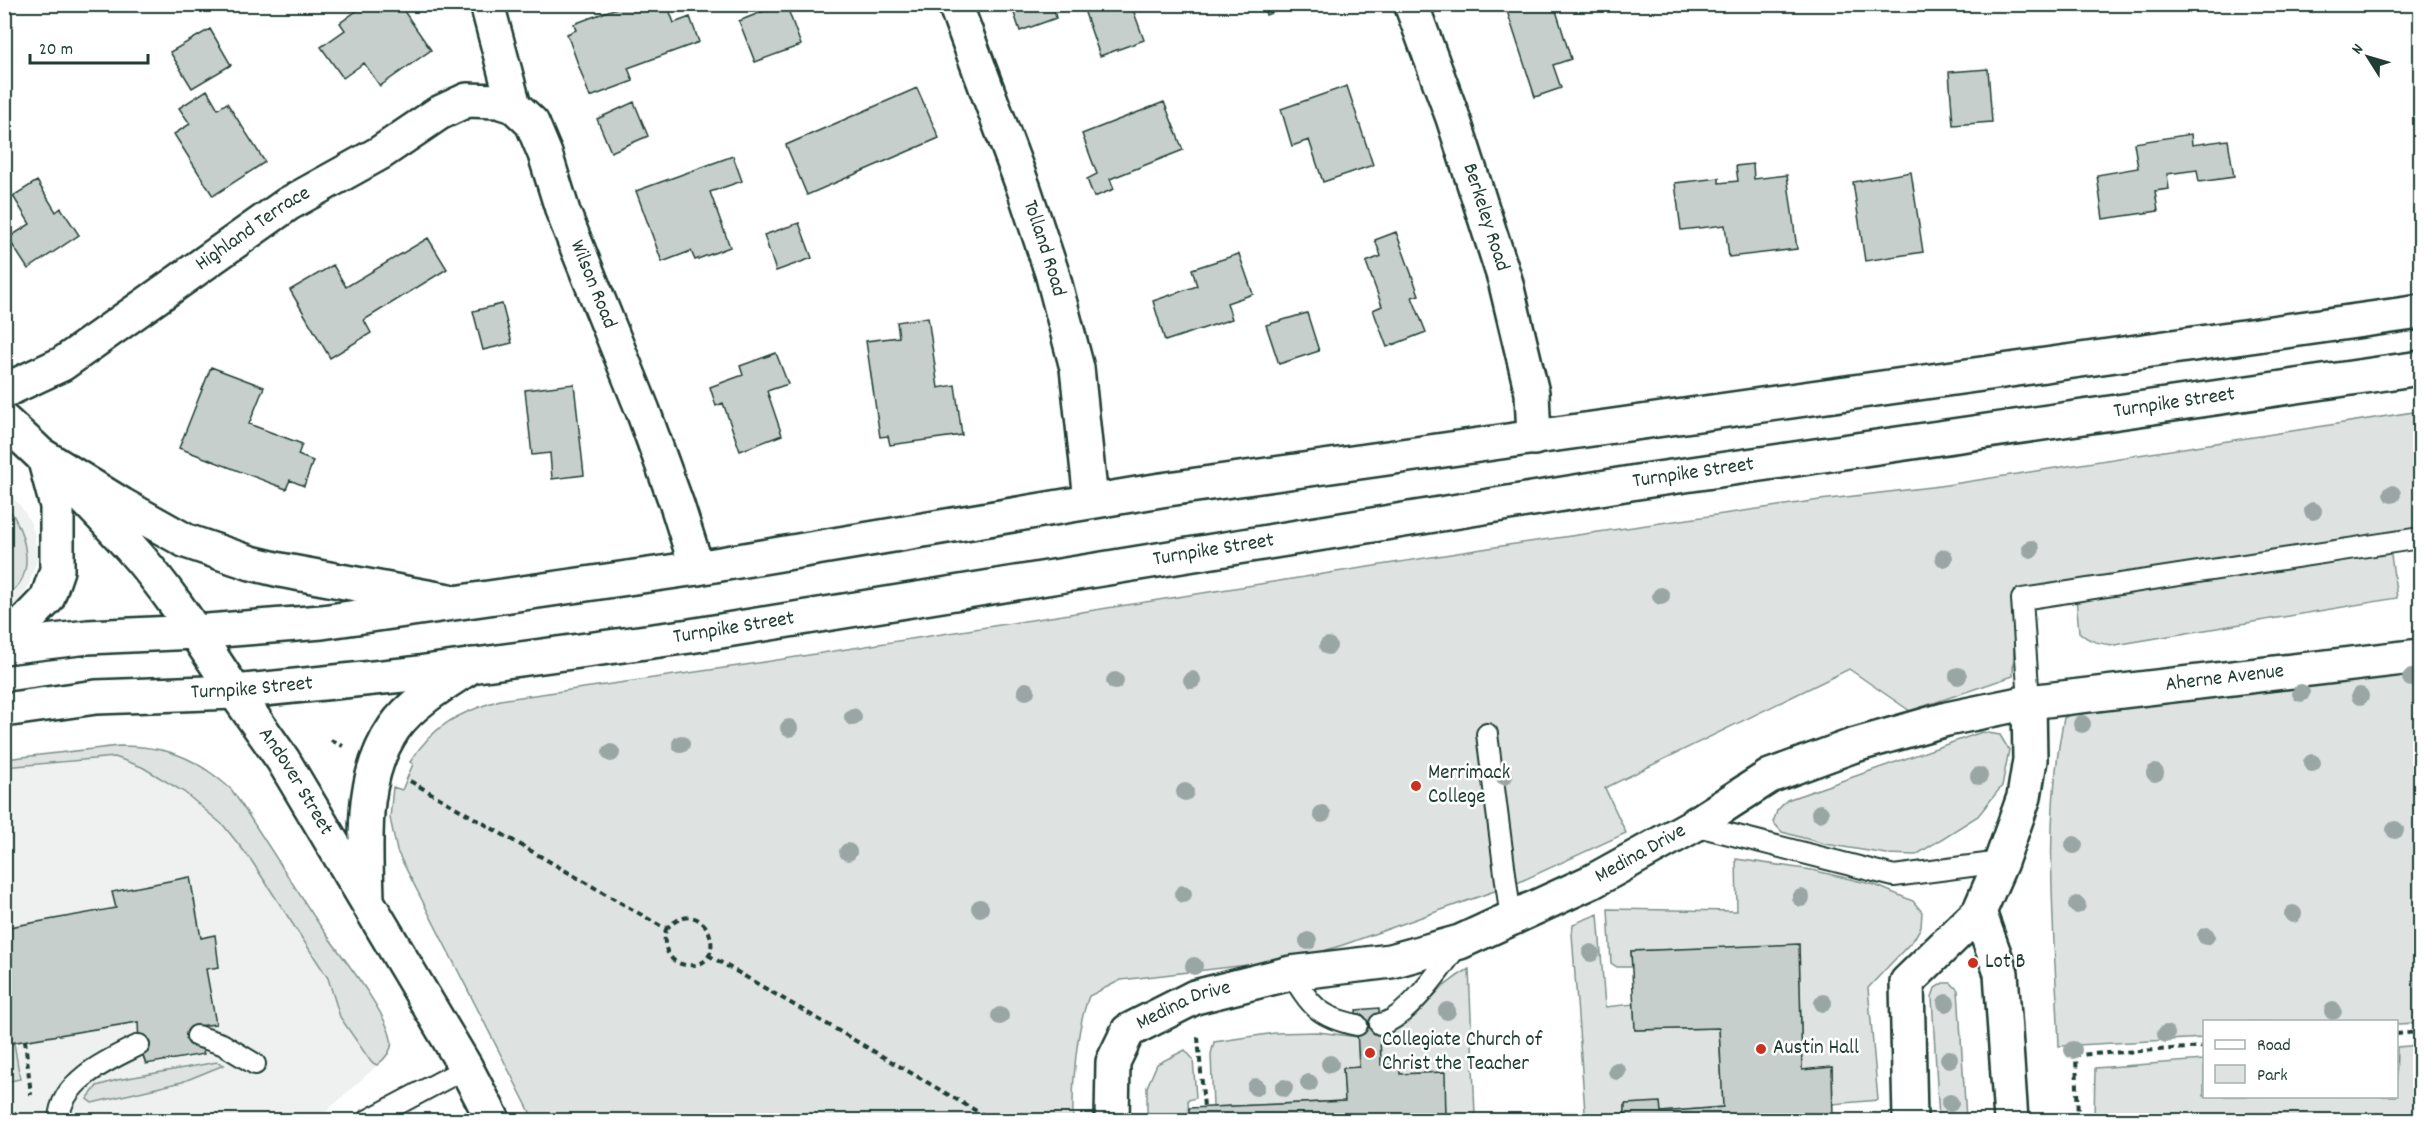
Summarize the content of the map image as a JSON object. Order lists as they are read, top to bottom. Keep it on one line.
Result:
{"streets":{"main road":["Berkeley Road","Highland Terrace","Tolland Road","Wilson Road","Turnpike Street","Aherne Avenue","Andover Street","Medina Drive"]},"crossings":[["Highland Terrace","Wilson Road"],["Turnpike Street","Andover Street"],["Aherne Avenue","Medina Drive"]],"places":["Merrimack College","Lot B","Austin Hall","Collegiate Church of Christ the Teacher"],"legend":["Road","Park"],"scale_bar":"20 m","north":"top left"}
